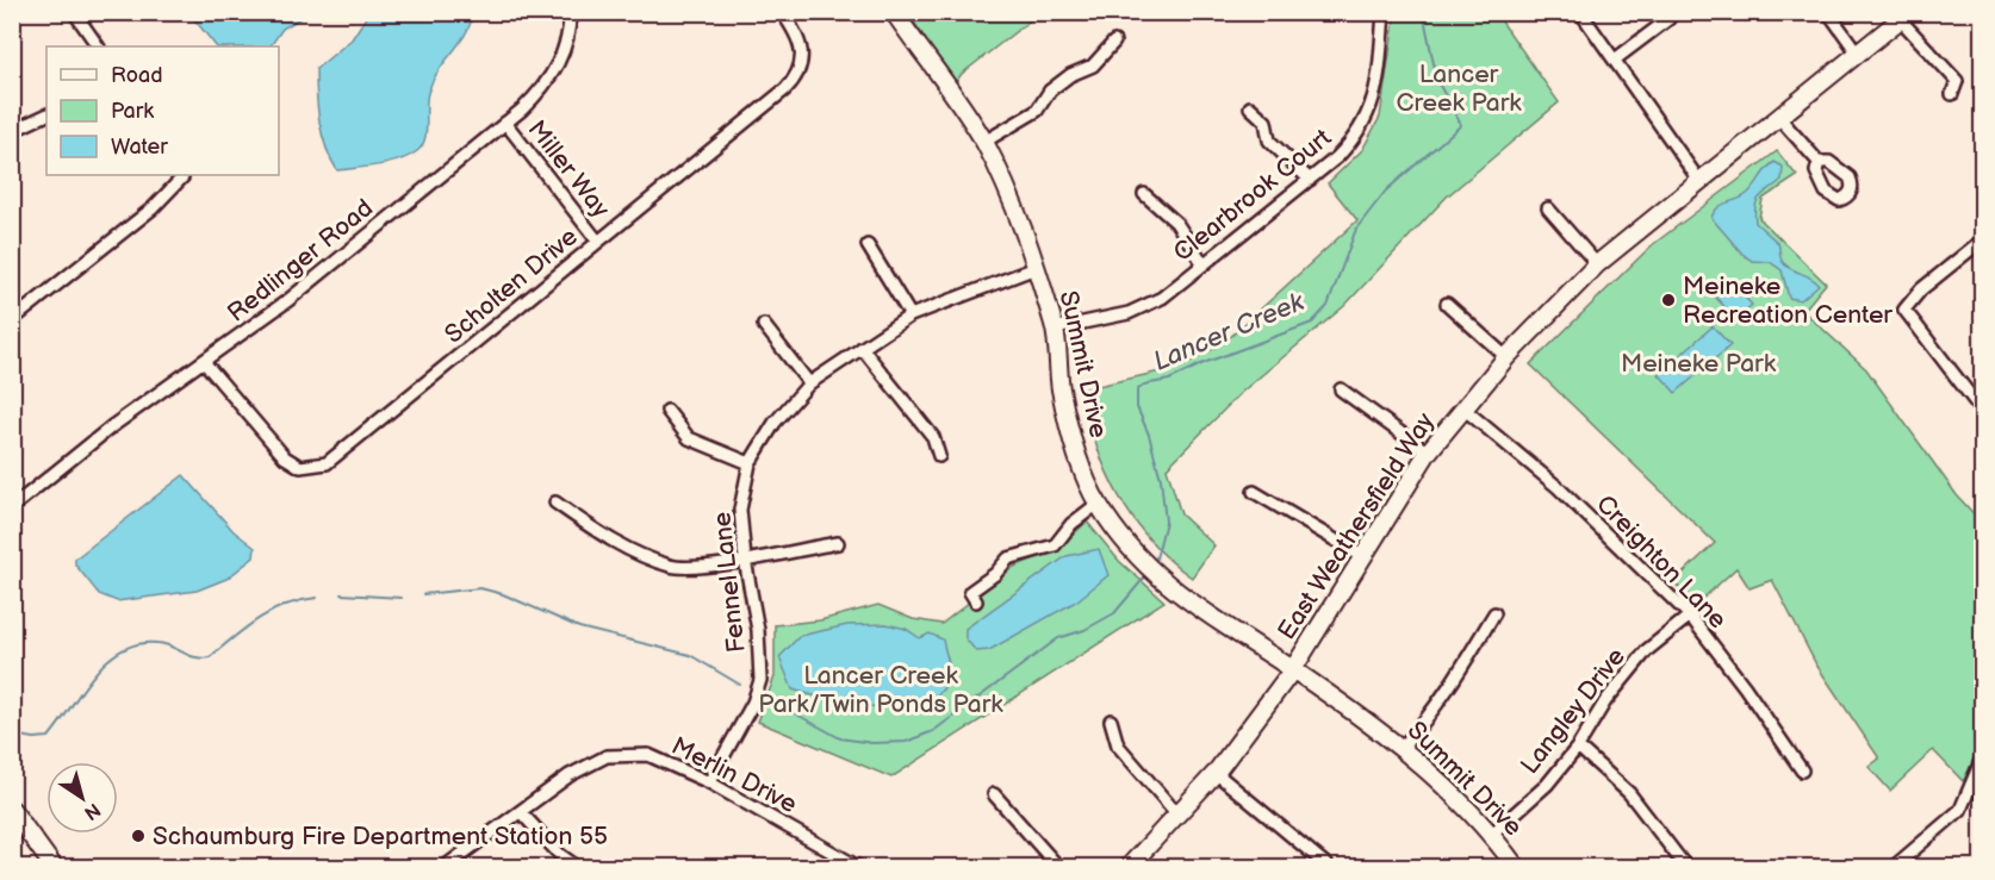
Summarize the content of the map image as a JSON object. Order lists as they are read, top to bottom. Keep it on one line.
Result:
{"streets":{"street":["Miller Way","Clearbrook Court","Redlinger Road","Scholten Drive","Summit Drive","East Weathersfield Way","Creighton Lane","Fennel Lane","Langley Drive","Merlin Drive"]},"crossings":[["Miller Way","Redlinger Road"],["Miller Way","Scholten Drive"],["Clearbrook Court","Summit Drive"],["Redlinger Road","Scholten Drive"],["Summit Drive","East Weathersfield Way"],["Summit Drive","Fennel Lane"],["Summit Drive","Langley Drive"],["East Weathersfield Way","Creighton Lane"],["Creighton Lane","Langley Drive"],["Fennel Lane","Merlin Drive"]],"water":["Lancer Creek"],"parks":["Lancer Creek Park","Meineke Park","Lancer Creek Park/Twin Ponds Park"],"places":["Meineke Recreation Center","Schaumburg Fire Department Station 55"],"legend":["Road","Park","Water"],"north":"bottom right"}
